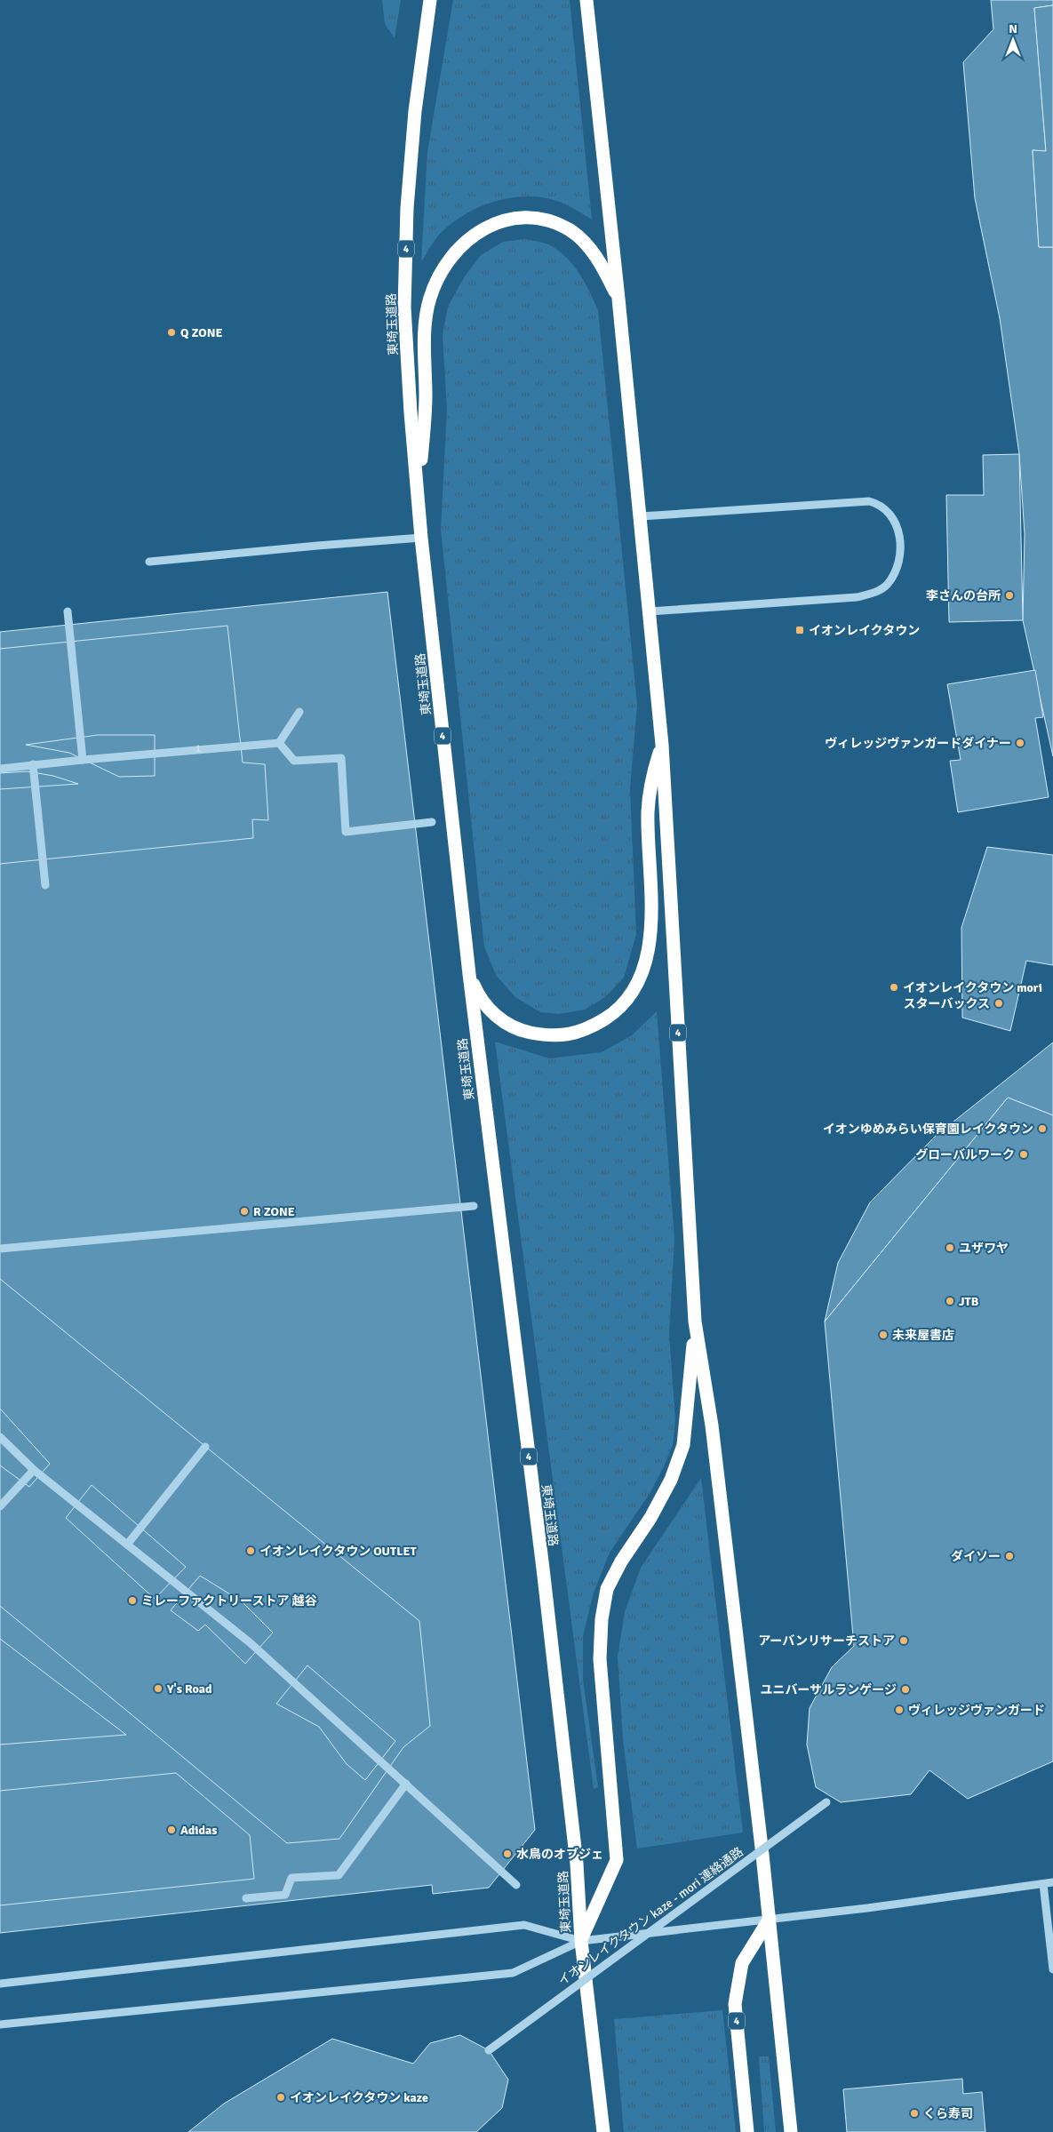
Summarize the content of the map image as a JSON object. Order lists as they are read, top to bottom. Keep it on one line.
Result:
{"streets":{"highway":["4","東埼玉道路"],"street":["イオンレイクタウン kaze - mori 連絡通路"]},"crossings":[["4","東埼玉道路"]],"places":{"other":["Q ZONE","李さんの台所","ヴィレッジヴァンガードダイナー","イオンレイクタウン mori","スターバックス","イオンゆめみらい保育園レイクタウン","グローバルワーク","R ZONE","ユザワヤ","JTB","未来屋書店","イオンレイクタウン OUTLET","ダイソー","ミレーファクトリーストア 越谷","アーバンリサーチストア","Y's Road","ユニバーサルランゲージ","ヴィレッジヴァンガード","Adidas","水鳥のオブジェ","イオンレイクタウン kaze","くら寿司"],"transit":["イオンレイクタウン"]},"house_numbers":["1"],"north":"top"}
